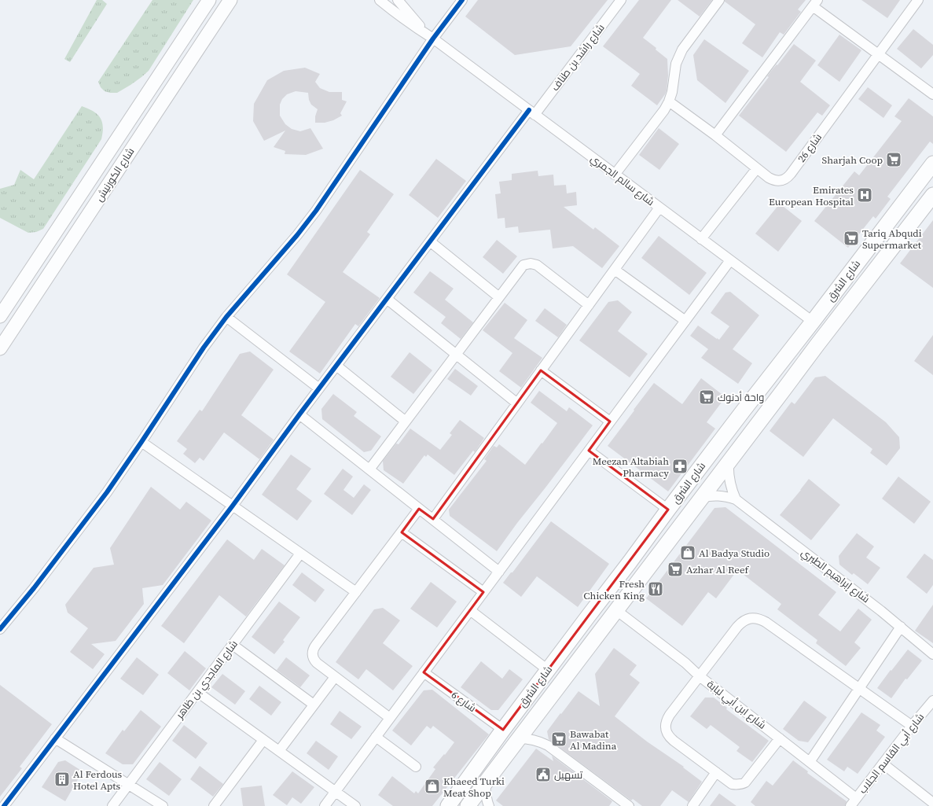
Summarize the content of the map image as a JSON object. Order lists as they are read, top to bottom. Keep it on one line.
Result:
{"streets":{"main road":["شارع الكورنيش","شارع الشرق"],"street":["شارع راشد بن طناف","شارع 26","شارع سالم الجمري","شارع إبراهيم الطبري","شارع الماجدي بن ظاهر","شارع 6","شارع ابن أبي لبابة","شارع أبي القاسم الجلاب"]},"crossings":[["شارع راشد بن طناف","شارع سالم الجمري"],["شارع سالم الجمري","شارع الشرق"],["شارع الشرق","شارع إبراهيم الطبري"],["شارع الشرق","شارع 6"],["شارع الشرق","شارع ابن أبي لبابة"],["شارع ابن أبي لبابة","شارع أبي القاسم الجلاب"]],"places":{"supermarket":["Sharjah Coop","Tariq Abqudi Supermarket","واحة أدنوك","Azhar Al Reef","Bawabat Al Madina"],"hospital":["Emirates European Hospital"],"pharmacy":["Meezan Altabiah Pharmacy"],"shop":["Al Badya Studio","Khaeed Turki Meat Shop"],"restaurant":["Fresh Chicken King"],"public building":["تسهيل"],"building":["Al Ferdous Hotel Apts"]}}
